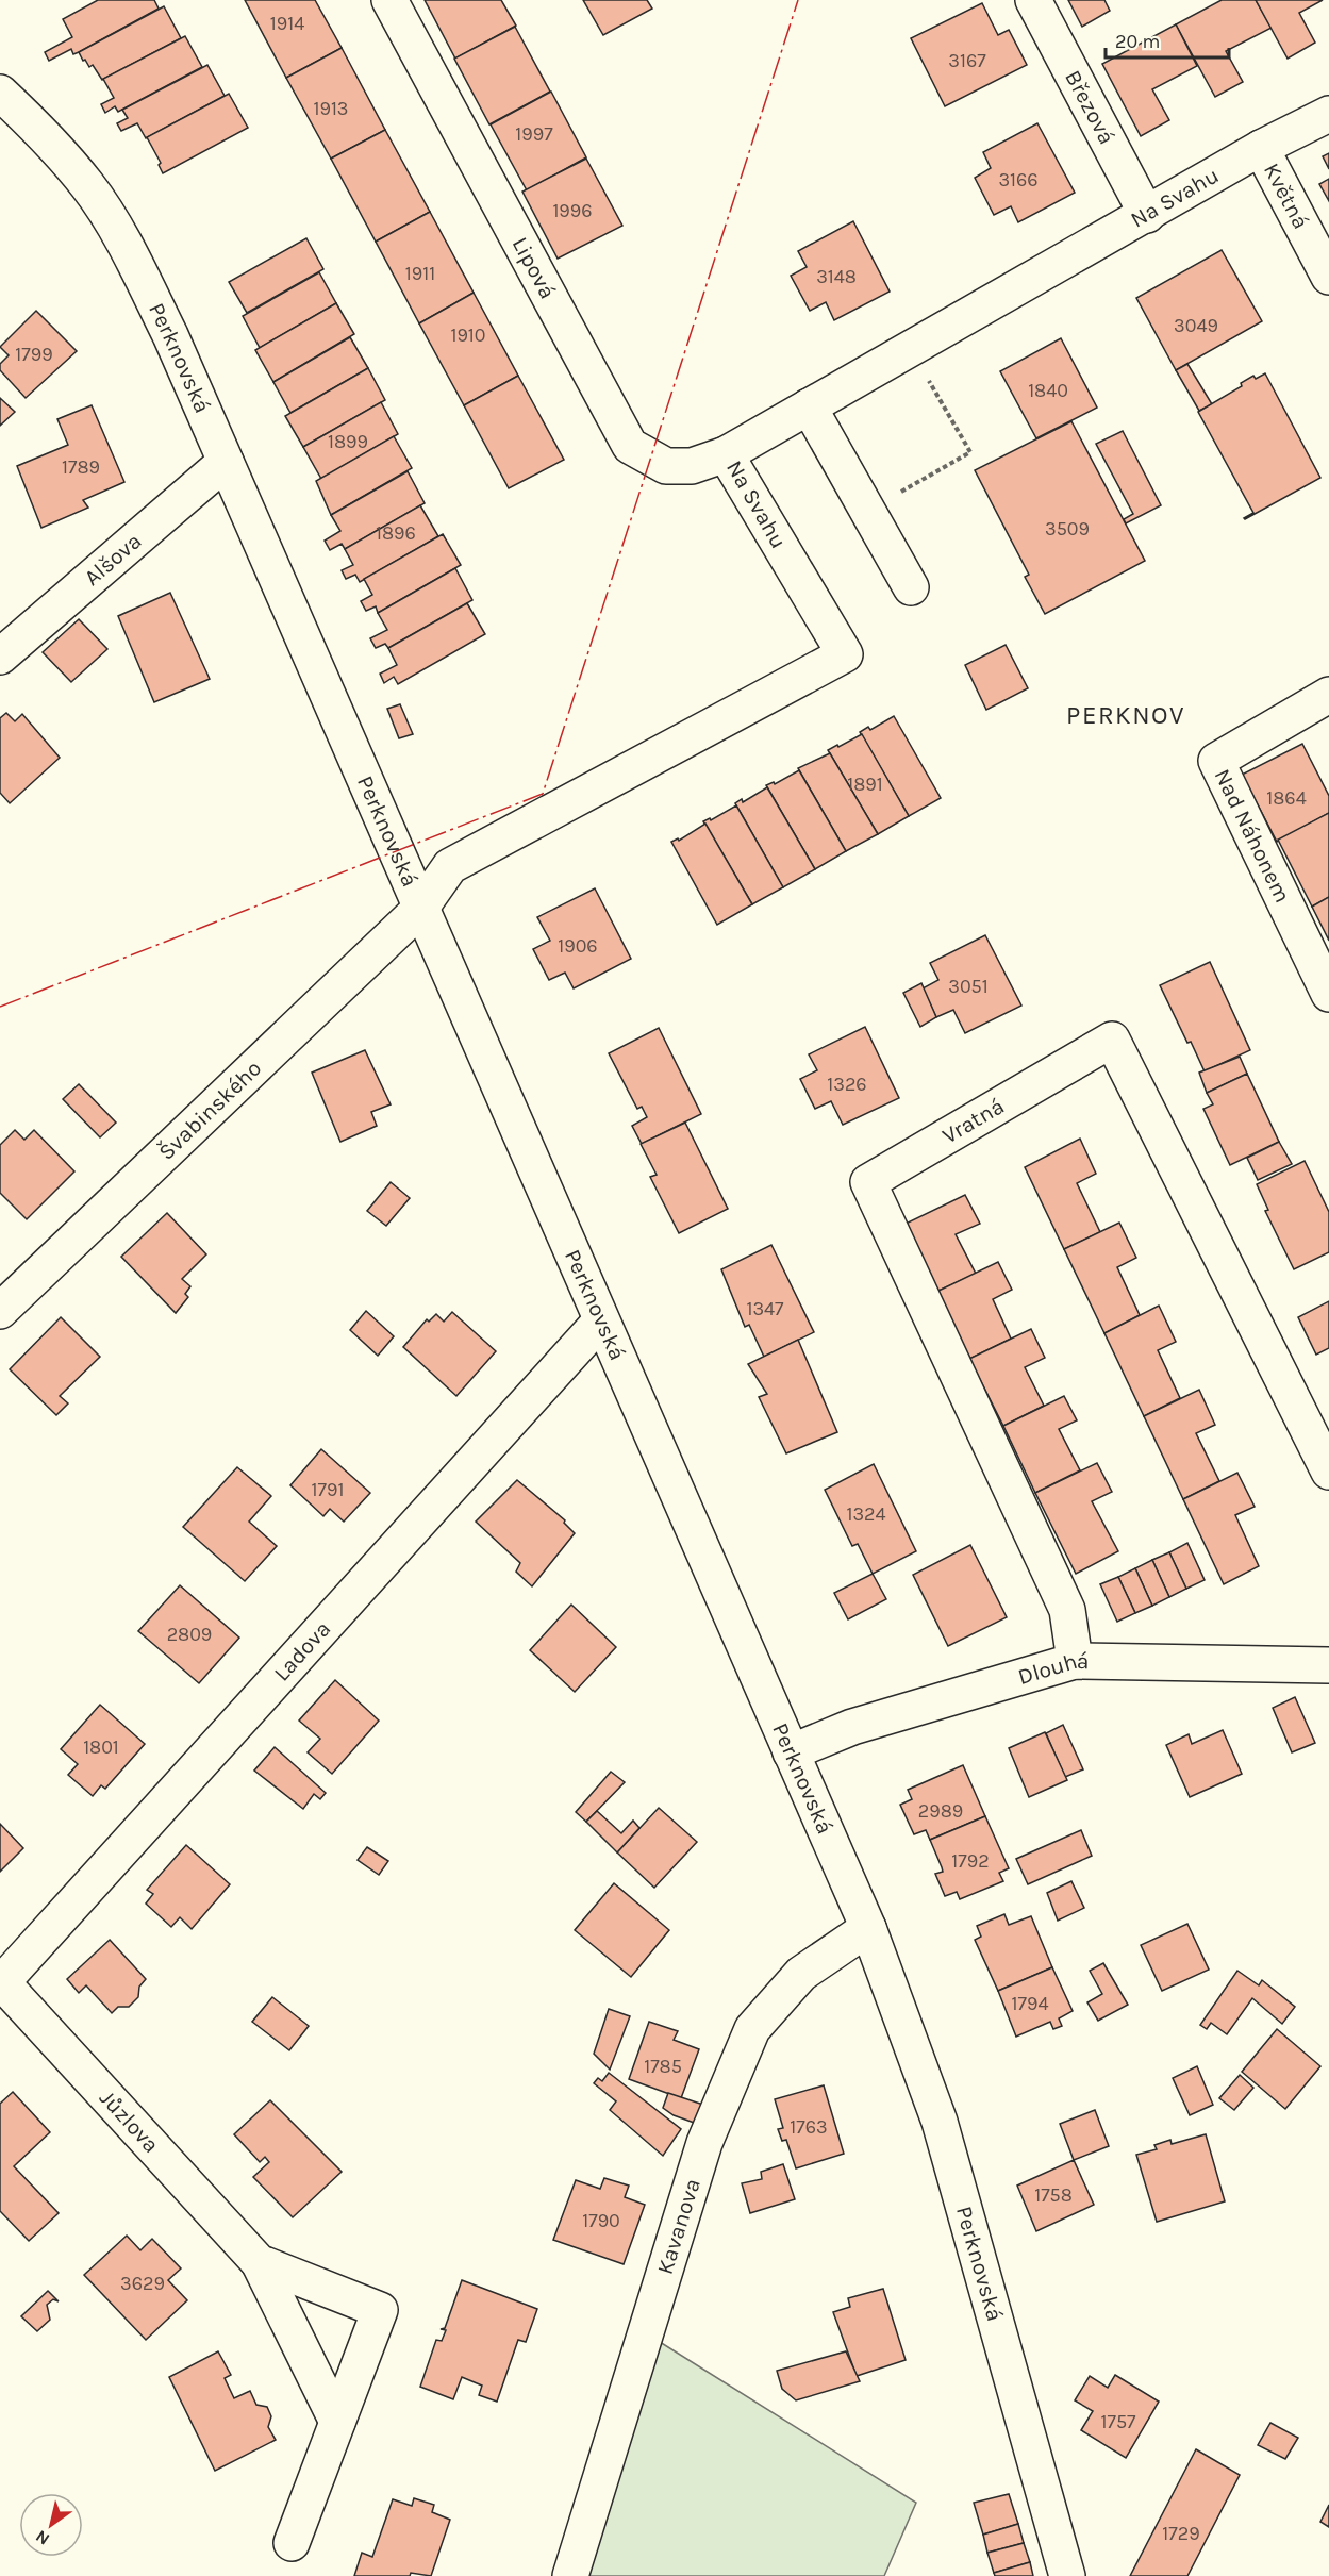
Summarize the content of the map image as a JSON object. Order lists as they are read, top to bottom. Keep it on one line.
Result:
{"streets":{"street":["Březová","Květná","Na Svahu","Lipová","Perknovská","Alšova","Nad Náhonem","Švabinského","Vratná","Ladova","Dlouhá","Jůzlova","Kavanova"]},"crossings":[["Březová","Na Svahu"],["Květná","Na Svahu"],["Na Svahu","Lipová"],["Na Svahu","Perknovská"],["Na Svahu","Švabinského"],["Perknovská","Alšova"],["Perknovská","Švabinského"],["Perknovská","Ladova"],["Perknovská","Dlouhá"],["Perknovská","Kavanova"],["Vratná","Dlouhá"],["Ladova","Jůzlova"]],"districts":["PERKNOV"],"house_numbers":["1914","3167","1913","1997","3166","1996","1911","3148","3049","1910","1799","1840","1899","1789","3509","1896","1891","1864","1906","3051","1326","1347","1791","1324","2809","1801","2989","1792","1794","1785","1763","1758","1790","3629","1757","1729"],"scale_bar":"20 m","north":"bottom left"}
